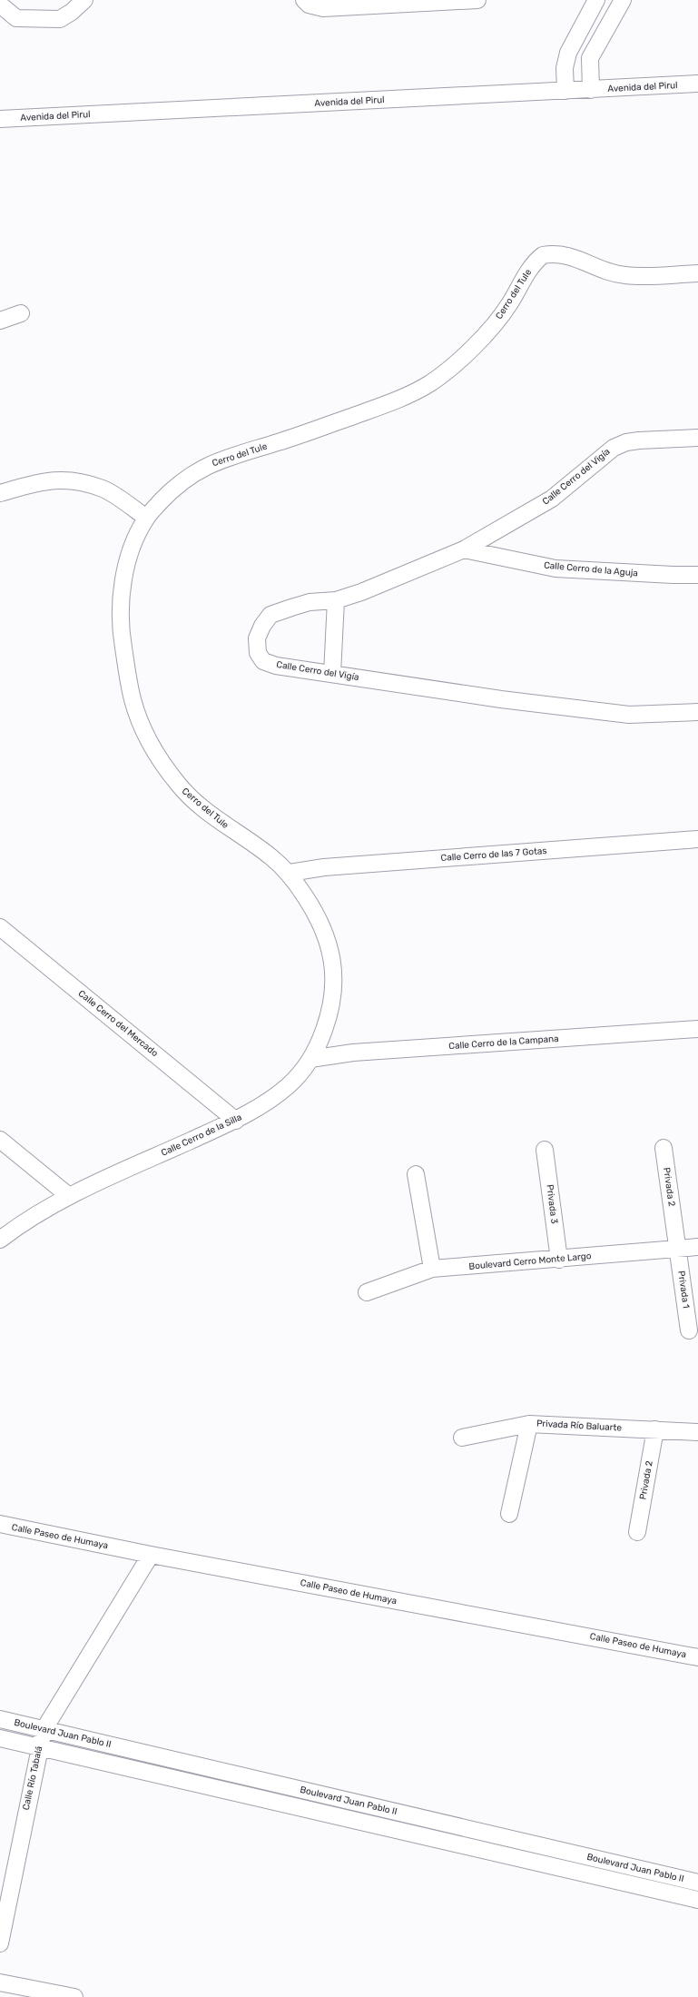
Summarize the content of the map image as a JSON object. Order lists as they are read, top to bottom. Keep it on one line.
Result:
{"streets":{"street":["Avenida del Pirul","Cerro del Tule","Calle Cerro del Vigía","Calle Cerro de la Aguja","Calle Cerro de las 7 Gotas","Calle Cerro del Mercado","Calle Cerro de la Campana","Calle Cerro de la Silla","Privada 2","Privada 3","Boulevard Cerro Monte Largo","Privada 1","Privada Río Baluarte","Calle Paseo de Humaya","Boulevard Juan Pablo II","Calle Río Tabalá"]},"crossings":[["Cerro del Tule","Calle Cerro de las 7 Gotas"],["Cerro del Tule","Calle Cerro de la Silla"],["Calle Cerro del Vigía","Calle Cerro de la Aguja"],["Calle Cerro de las 7 Gotas","Calle Cerro de la Silla"],["Calle Cerro del Mercado","Calle Cerro de la Silla"],["Calle Cerro de la Campana","Calle Cerro de la Silla"],["Privada 2","Boulevard Cerro Monte Largo"],["Privada 2","Privada 1"],["Privada 2","Privada Río Baluarte"],["Privada 3","Boulevard Cerro Monte Largo"],["Boulevard Cerro Monte Largo","Privada 1"],["Calle Paseo de Humaya","Calle Río Tabalá"],["Boulevard Juan Pablo II","Calle Río Tabalá"]]}
